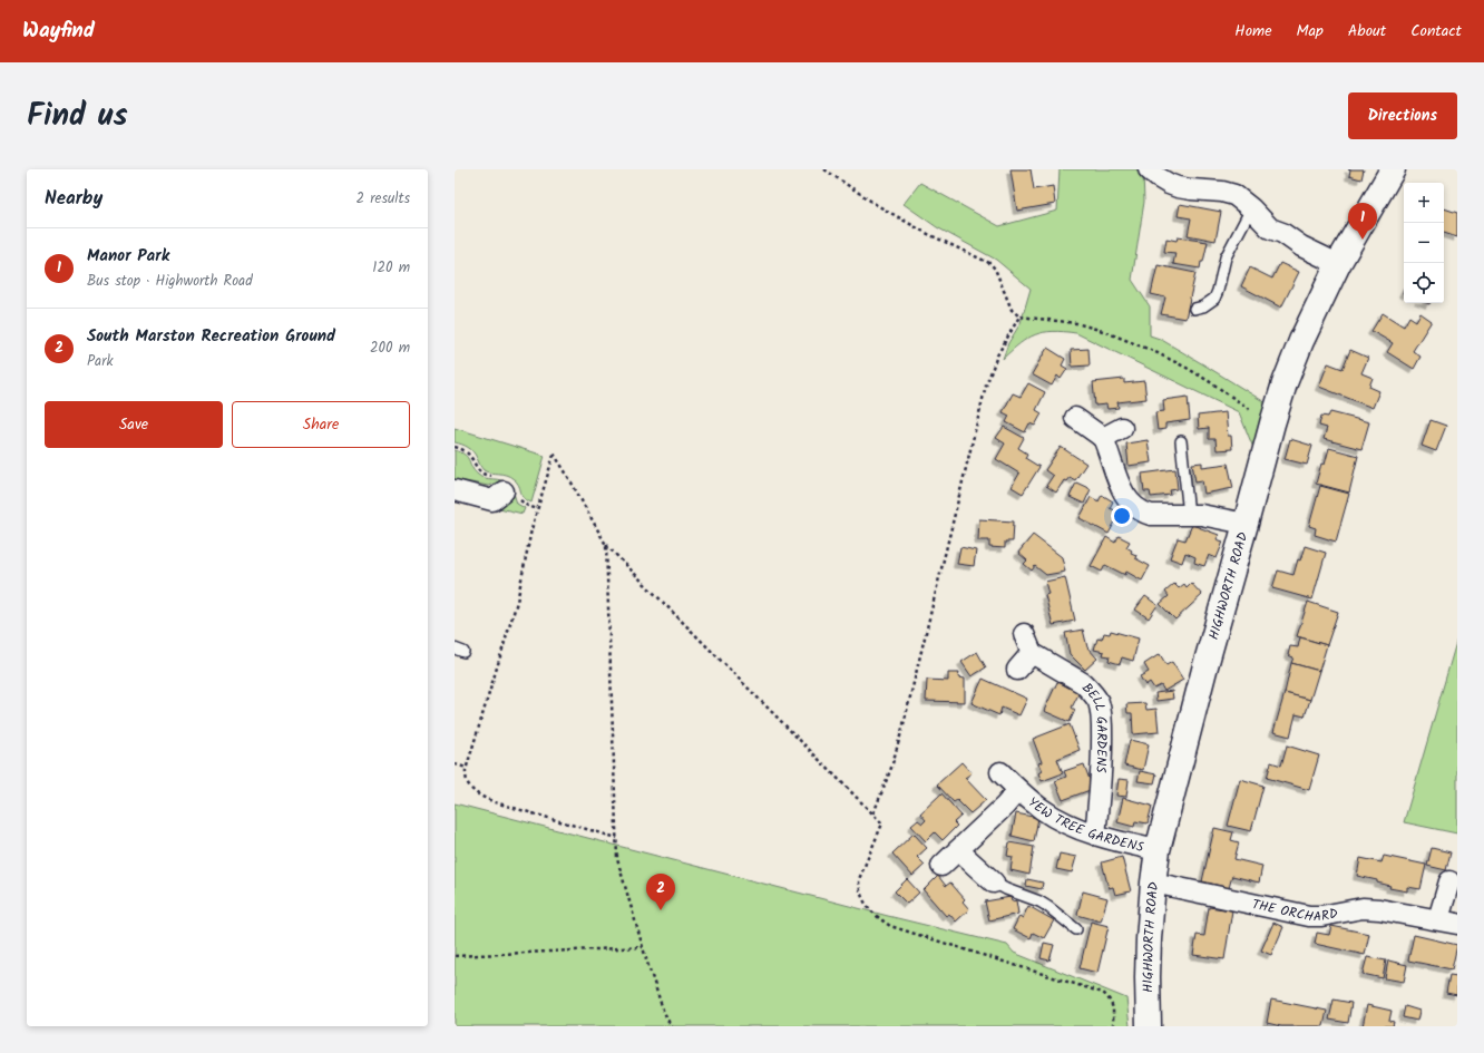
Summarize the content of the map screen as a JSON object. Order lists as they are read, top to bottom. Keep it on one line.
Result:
{"streets":{"street":["HIGHWORTH ROAD","BELL GARDENS","YEW TREE GARDENS","THE ORCHARD"]},"crossings":[["HIGHWORTH ROAD","YEW TREE GARDENS"],["HIGHWORTH ROAD","THE ORCHARD"],["BELL GARDENS","YEW TREE GARDENS"]],"page":{"header":"Wayfind","nav":["Home","Map","About","Contact"],"title":"Find us","buttons":["Directions",["Save","Share"]],"heading":["Nearby","2 results"],"map_buttons":["+","−"],"pins":["1","2"],"list":[{"mark":"1","name":"Manor Park","note":"Bus stop · Highworth Road","value":"120 m"},{"mark":"2","name":"South Marston Recreation Ground","note":"Park","value":"200 m"}]}}
